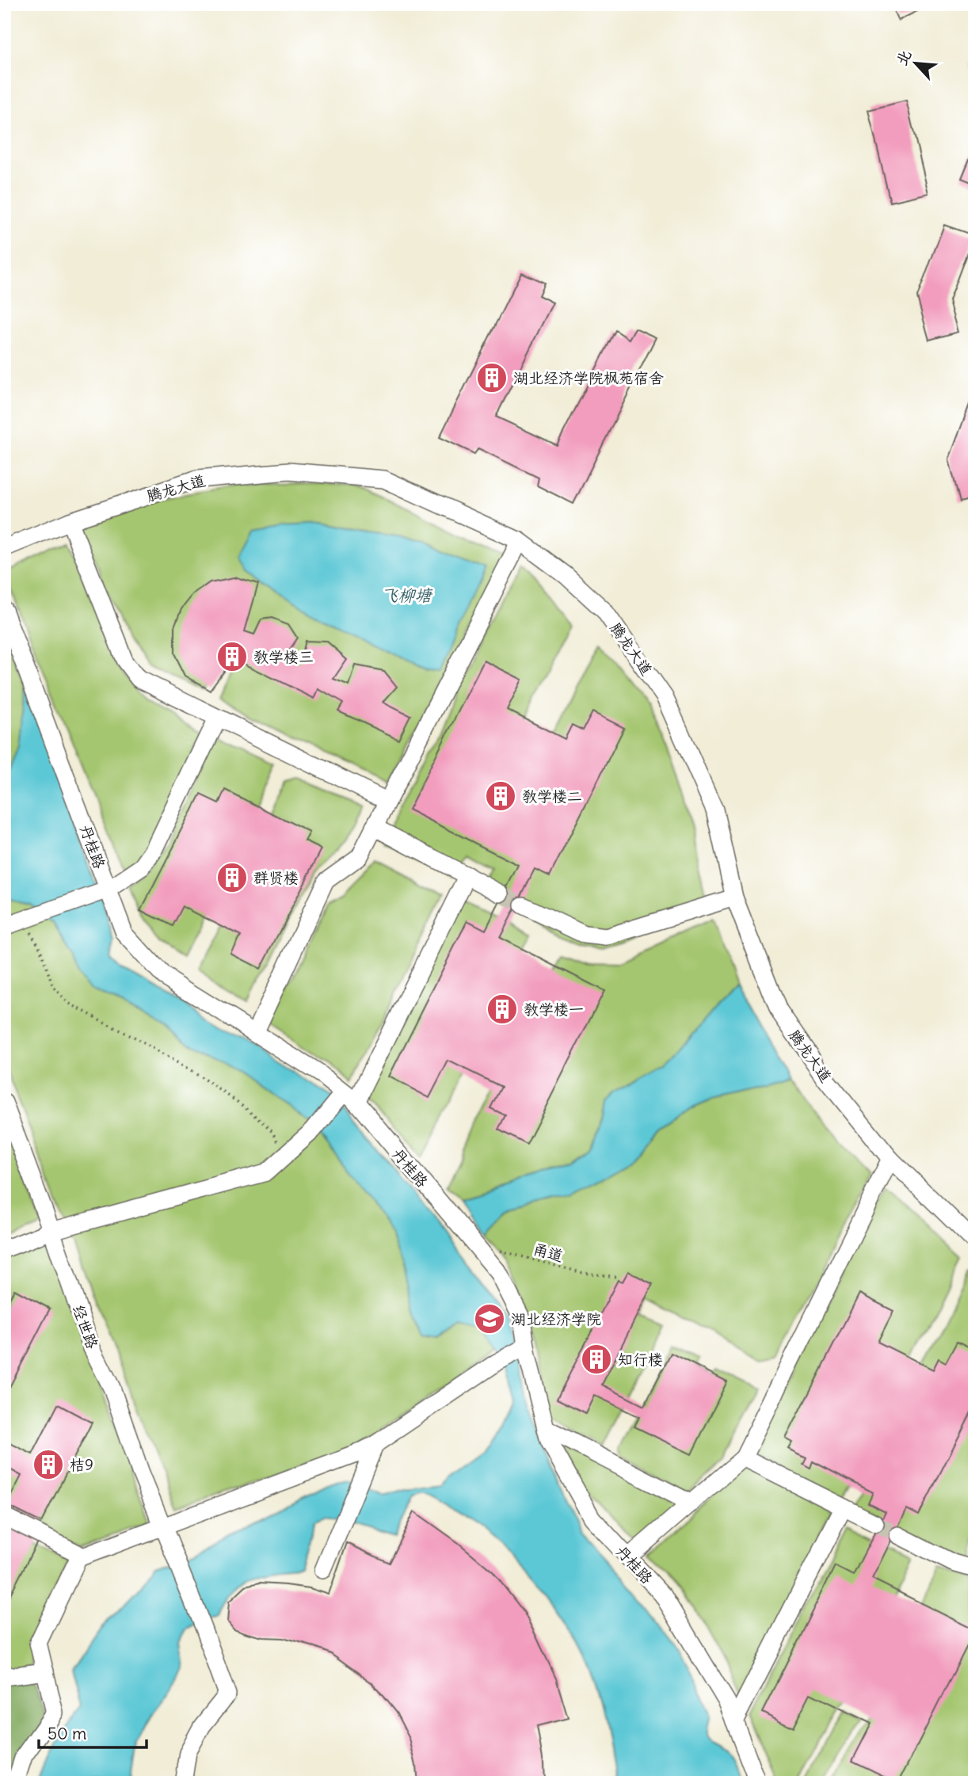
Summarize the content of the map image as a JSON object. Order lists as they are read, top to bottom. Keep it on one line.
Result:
{"streets":{"street":["腾龙大道","丹桂路","经世路"],"path":["甬道"]},"crossings":[["丹桂路","甬道"]],"water":["飞柳塘"],"places":{"building":["湖北经济学院枫苑宿舍","教学楼三","教学楼二","群贤楼","教学楼一","知行楼","桔9"],"school or university":["湖北经济学院"]},"scale_bar":"50 m","north":"top left"}
